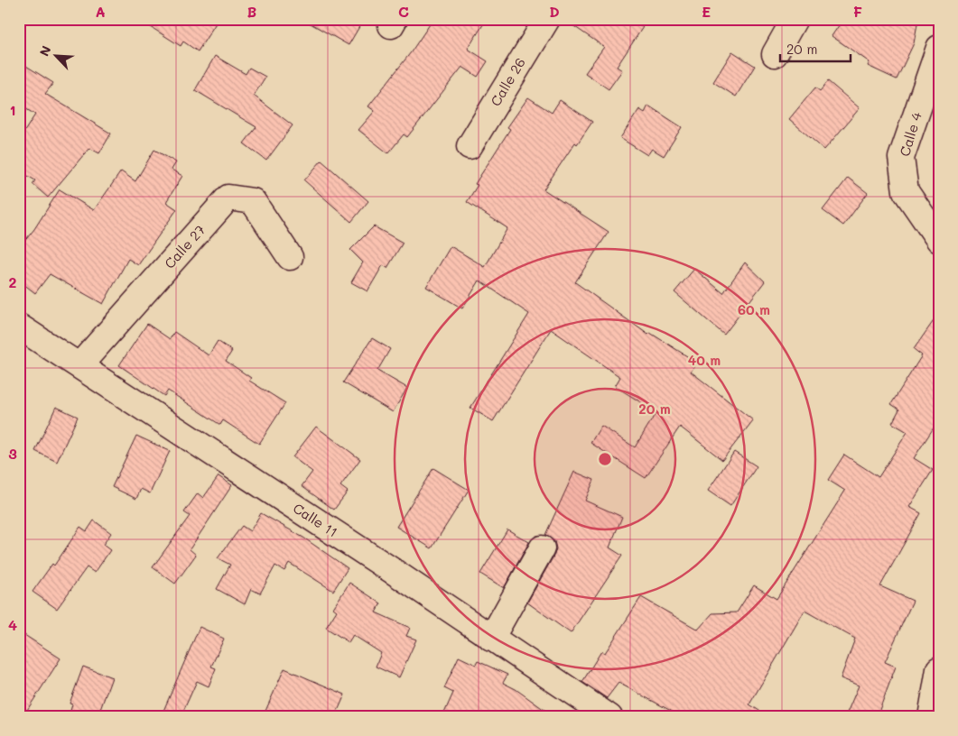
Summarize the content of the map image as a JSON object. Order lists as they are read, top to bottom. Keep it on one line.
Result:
{"streets":{"street":["Calle 26","Calle 4","Calle 27","Calle 11"]},"crossings":[["Calle 27","Calle 11"]],"scale_bar":"20 m","north":"top left","grid":{"columns":["A","B","C","D","E","F"],"rows":["1","2","3","4"]},"rings":["60 m","40 m","20 m"]}
